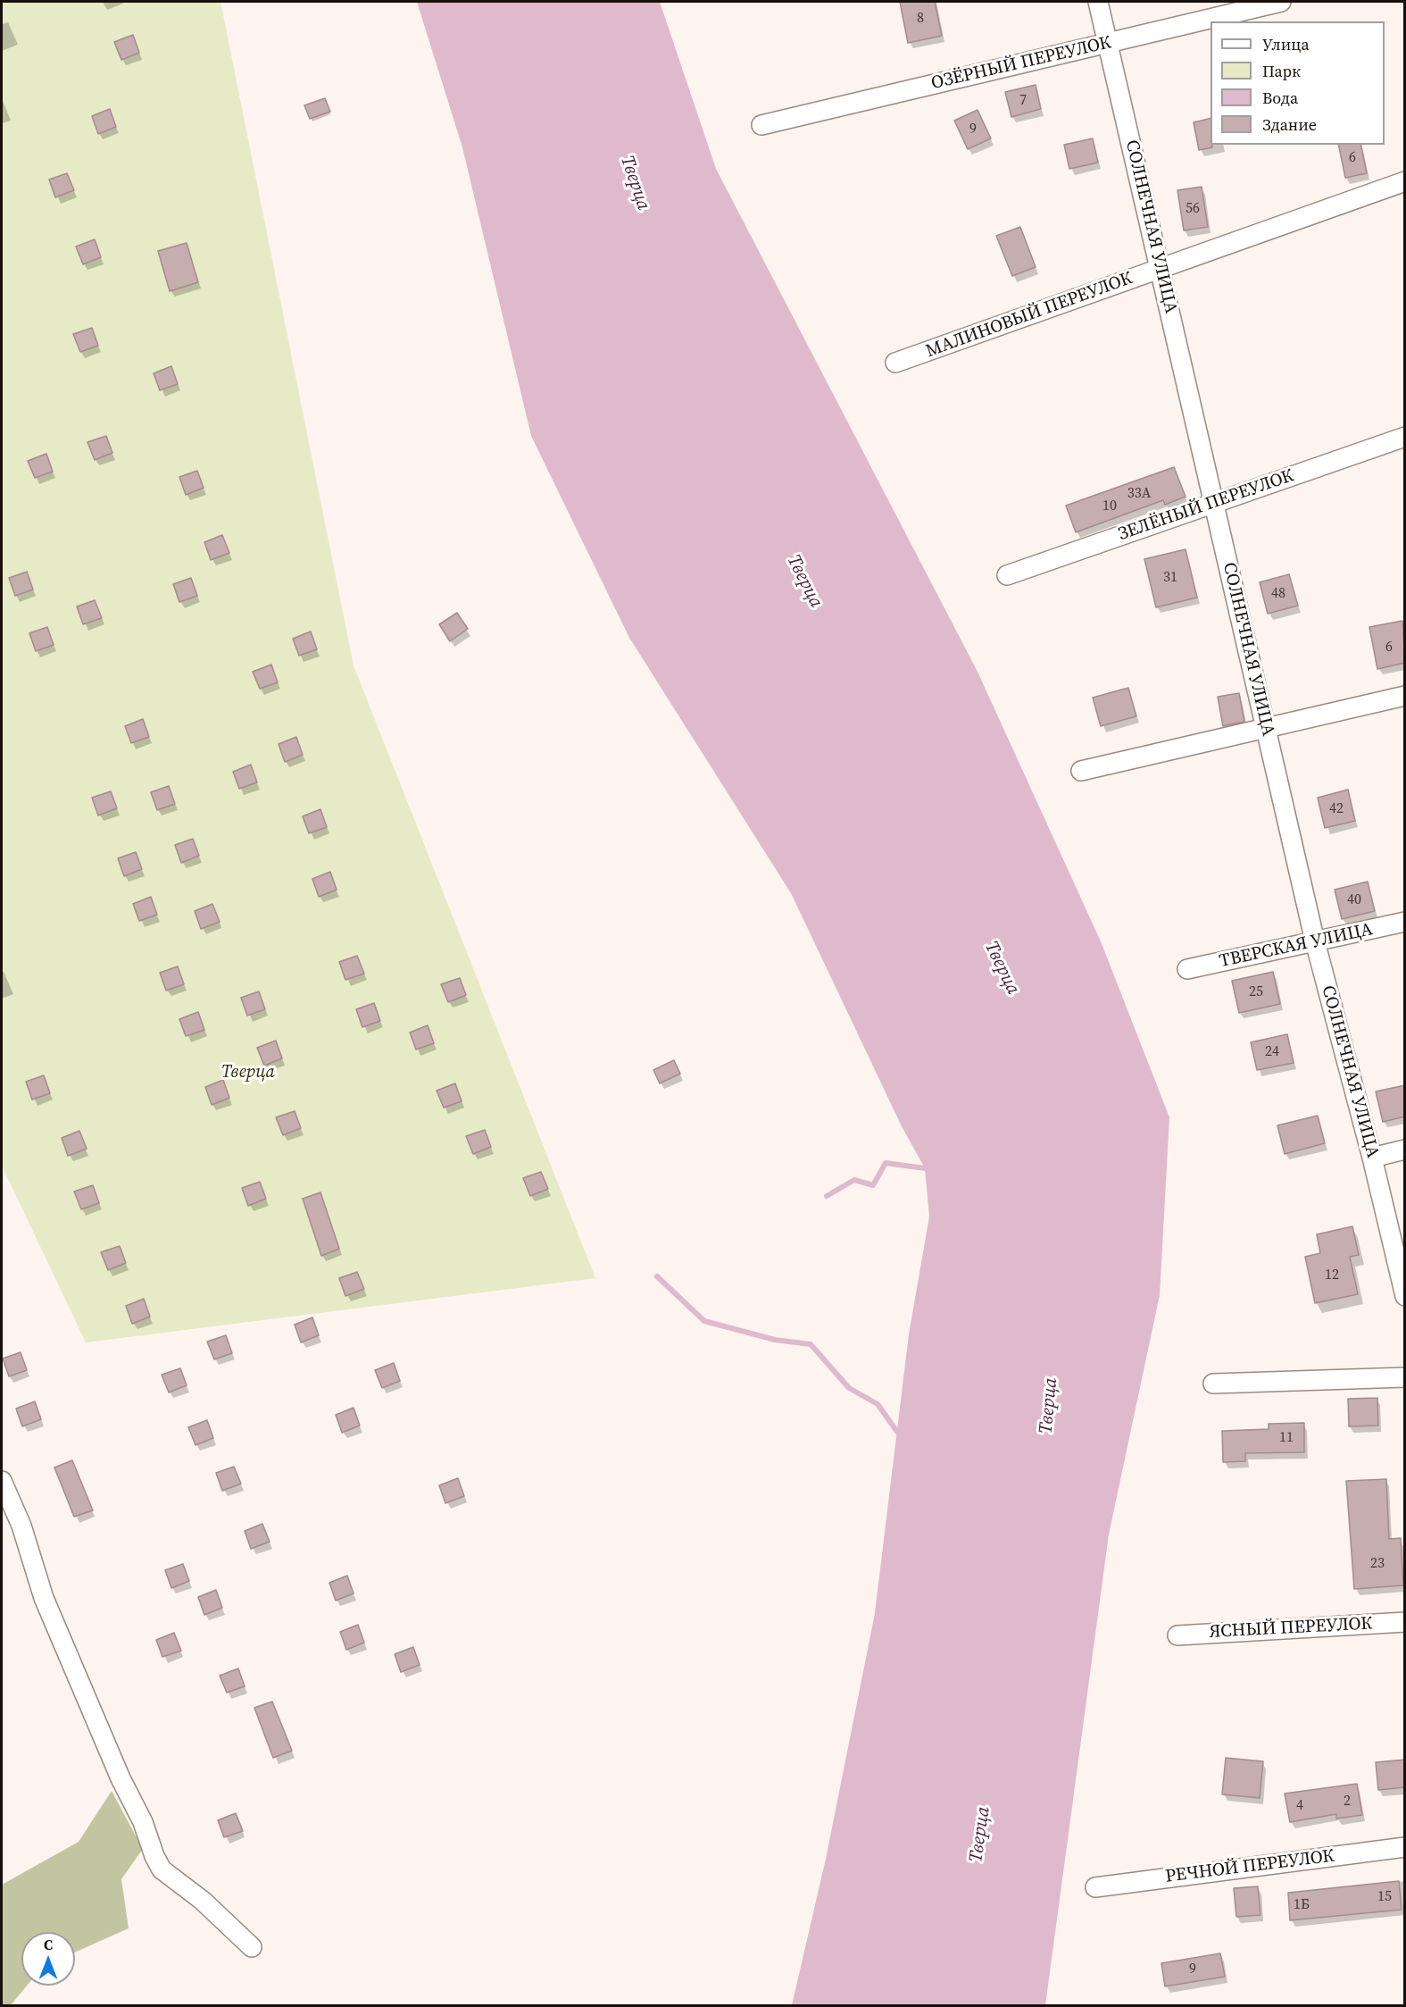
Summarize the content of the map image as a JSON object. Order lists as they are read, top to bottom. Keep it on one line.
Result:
{"streets":{"street":["ОЗЁРНЫЙ ПЕРЕУЛОК","СОЛНЕЧНАЯ УЛИЦА","МАЛИНОВЫЙ ПЕРЕУЛОК","ЗЕЛЁНЫЙ ПЕРЕУЛОК","ТВЕРСКАЯ УЛИЦА","ЯСНЫЙ ПЕРЕУЛОК","РЕЧНОЙ ПЕРЕУЛОК"]},"crossings":[["ОЗЁРНЫЙ ПЕРЕУЛОК","СОЛНЕЧНАЯ УЛИЦА"],["СОЛНЕЧНАЯ УЛИЦА","МАЛИНОВЫЙ ПЕРЕУЛОК"],["СОЛНЕЧНАЯ УЛИЦА","ЗЕЛЁНЫЙ ПЕРЕУЛОК"],["СОЛНЕЧНАЯ УЛИЦА","ТВЕРСКАЯ УЛИЦА"]],"water":["Тверца"],"parks":["Тверца"],"house_numbers":["8","7","9","6","56","33А","10","31","48","6","42","40","25","24","12","11","23","2","4","15","1Б","9"],"legend":["Улица","Парк","Вода","Здание"],"north":"top"}
